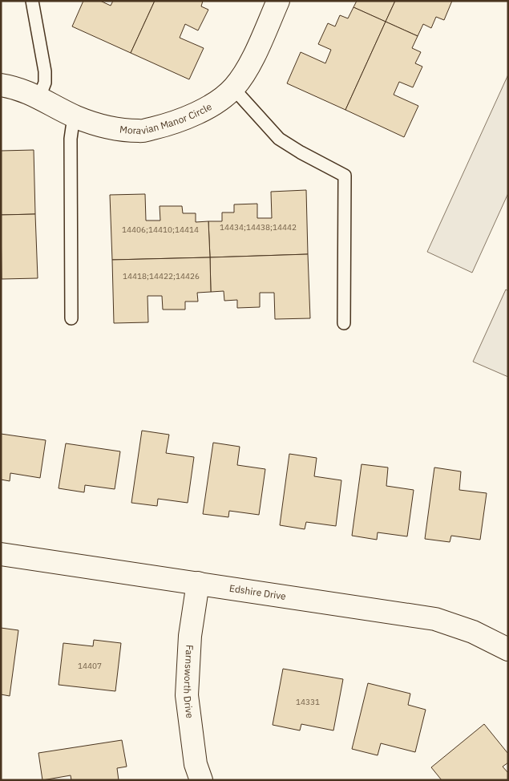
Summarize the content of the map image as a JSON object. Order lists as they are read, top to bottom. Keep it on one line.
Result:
{"streets":{"street":["Moravian Manor Circle","Edshire Drive","Farnsworth Drive"]},"crossings":[["Edshire Drive","Farnsworth Drive"]],"house_numbers":["14434;14438;14442","14406;14410;14414","14418;14422;14426","14407","14331"]}
